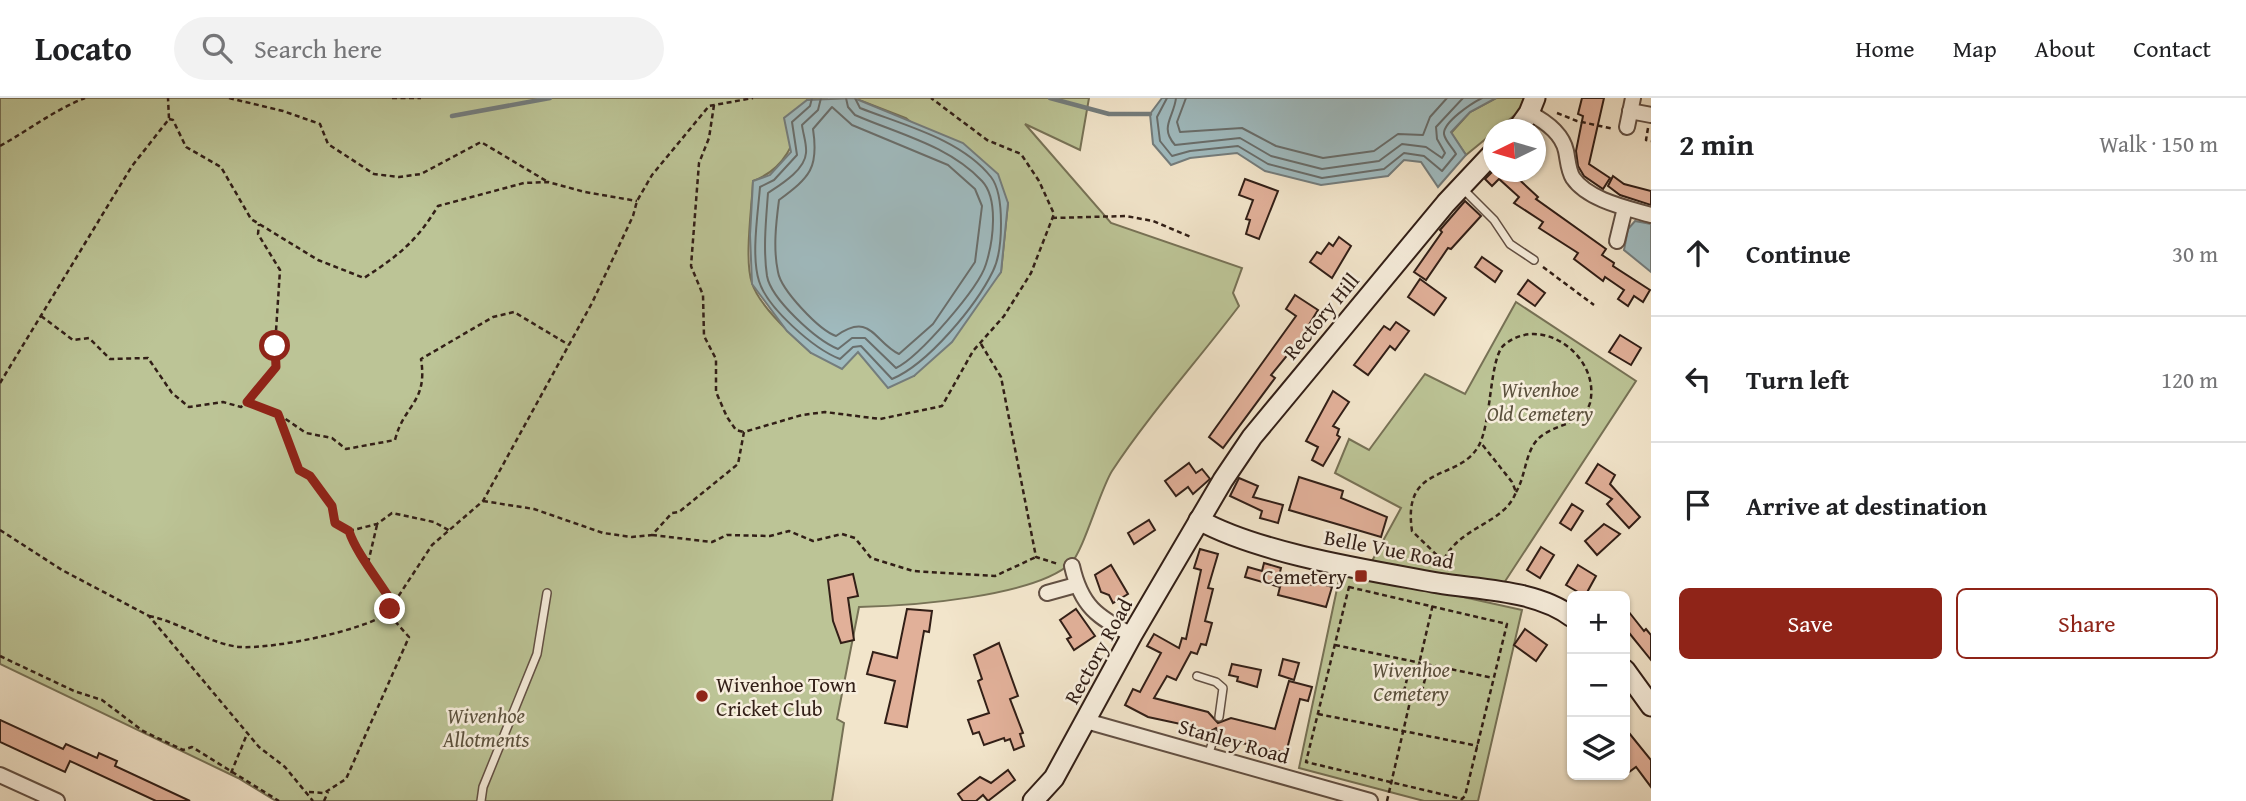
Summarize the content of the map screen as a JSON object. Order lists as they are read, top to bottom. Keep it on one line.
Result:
{"streets":{"street":["Rectory Hill","Belle Vue Road","Rectory Road","Stanley Road"]},"crossings":[["Rectory Hill","Belle Vue Road"],["Rectory Hill","Rectory Road"],["Belle Vue Road","Rectory Road"],["Rectory Road","Stanley Road"]],"parks":["Wivenhoe Old Cemetery","Wivenhoe Cemetery","Wivenhoe Allotments"],"places":{"transit":["Cemetery"],"other":["Wivenhoe Town Cricket Club"]},"north":"left","page":{"header":"Locato","search":"Search here","nav":["Home","Map","About","Contact"],"heading":["2 min","Walk · 150 m"],"list":[["Continue","30 m"],["Turn left","120 m"],"Arrive at destination"],"buttons":["Save","Share"],"map_buttons":["+","−"]}}
